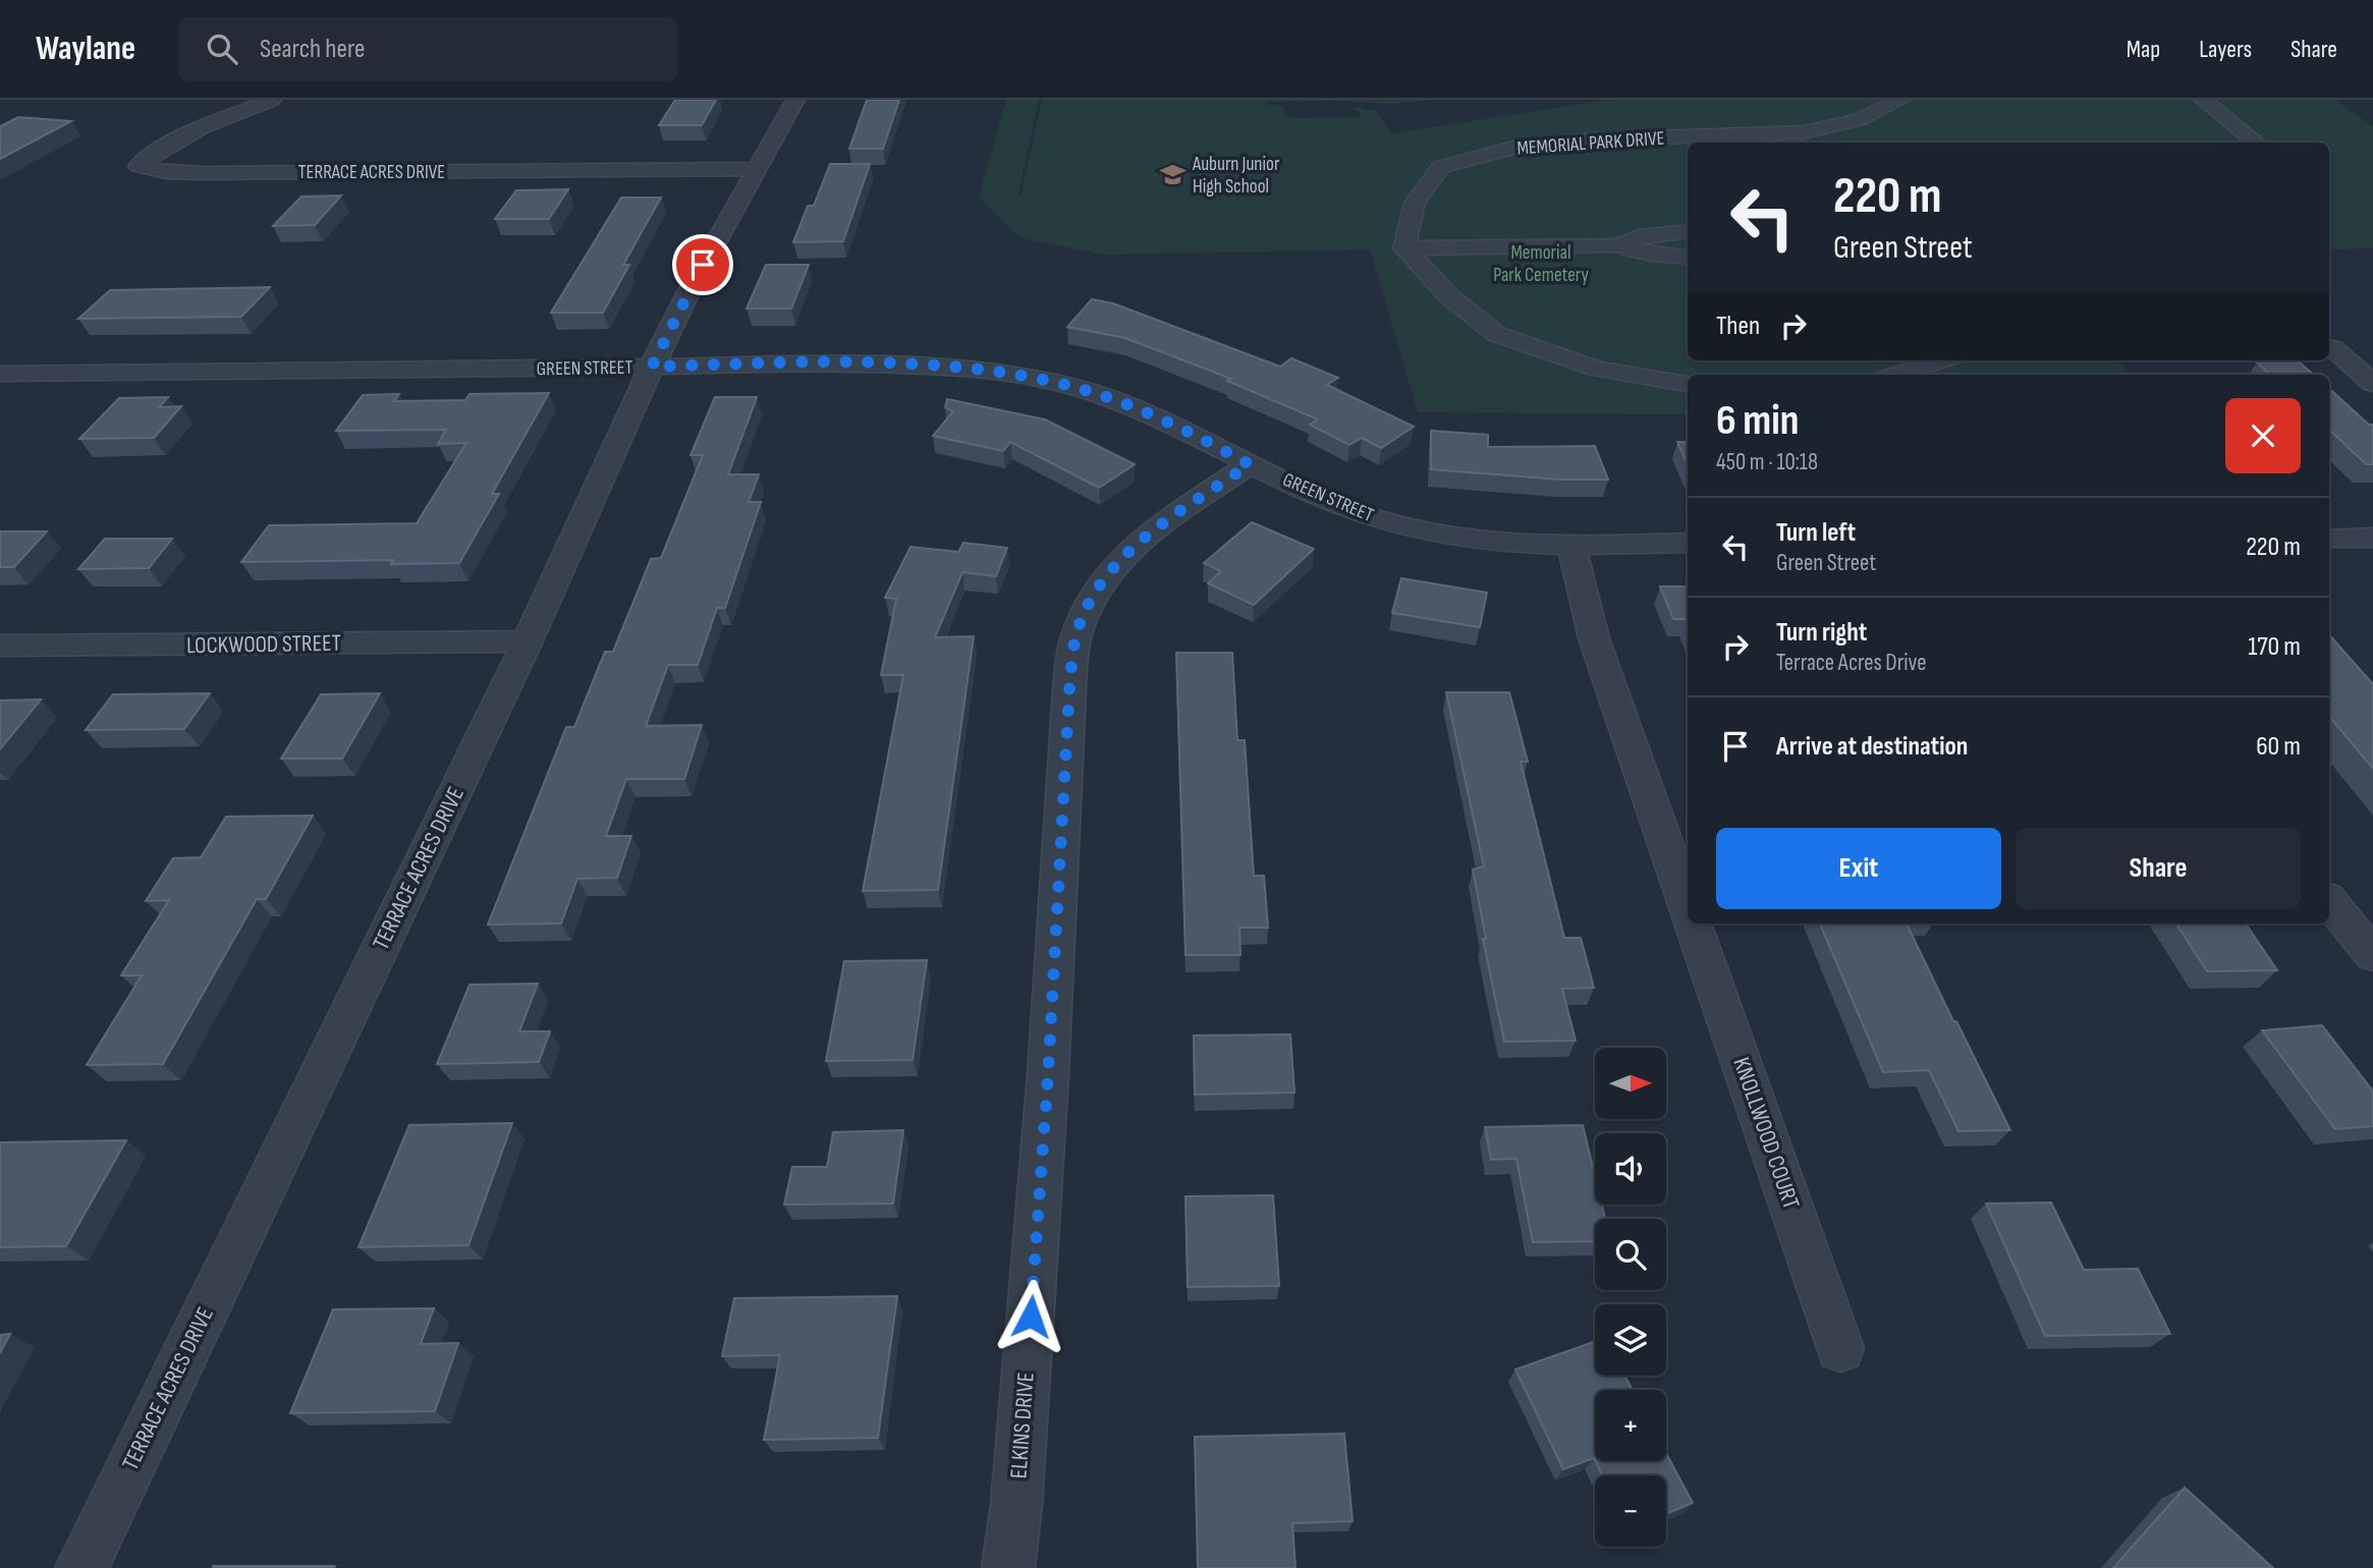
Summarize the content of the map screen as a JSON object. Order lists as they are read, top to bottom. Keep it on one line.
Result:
{"streets":{"street":["MEMORIAL PARK DRIVE","TERRACE ACRES DRIVE","GREEN STREET","LOCKWOOD STREET","KNOLLWOOD COURT","ELKINS DRIVE"]},"crossings":[["TERRACE ACRES DRIVE","GREEN STREET"],["TERRACE ACRES DRIVE","LOCKWOOD STREET"],["GREEN STREET","KNOLLWOOD COURT"],["GREEN STREET","ELKINS DRIVE"]],"parks":["Memorial Park Cemetery"],"places":{"school or university":["Auburn Junior High School"]},"north":"right","page":{"header":"Waylane","search":"Search here","nav":["Map","Layers","Share"],"turn":["220 m","Green Street"],"then":"Then","heading":["6 min","450 m · 10:18"],"list":[{"name":"Turn left","note":"Green Street","value":"220 m"},{"name":"Turn right","note":"Terrace Acres Drive","value":"170 m"},{"name":"Arrive at destination","value":"60 m"}],"buttons":["Exit","Share"],"map_buttons":["+","−"]}}
